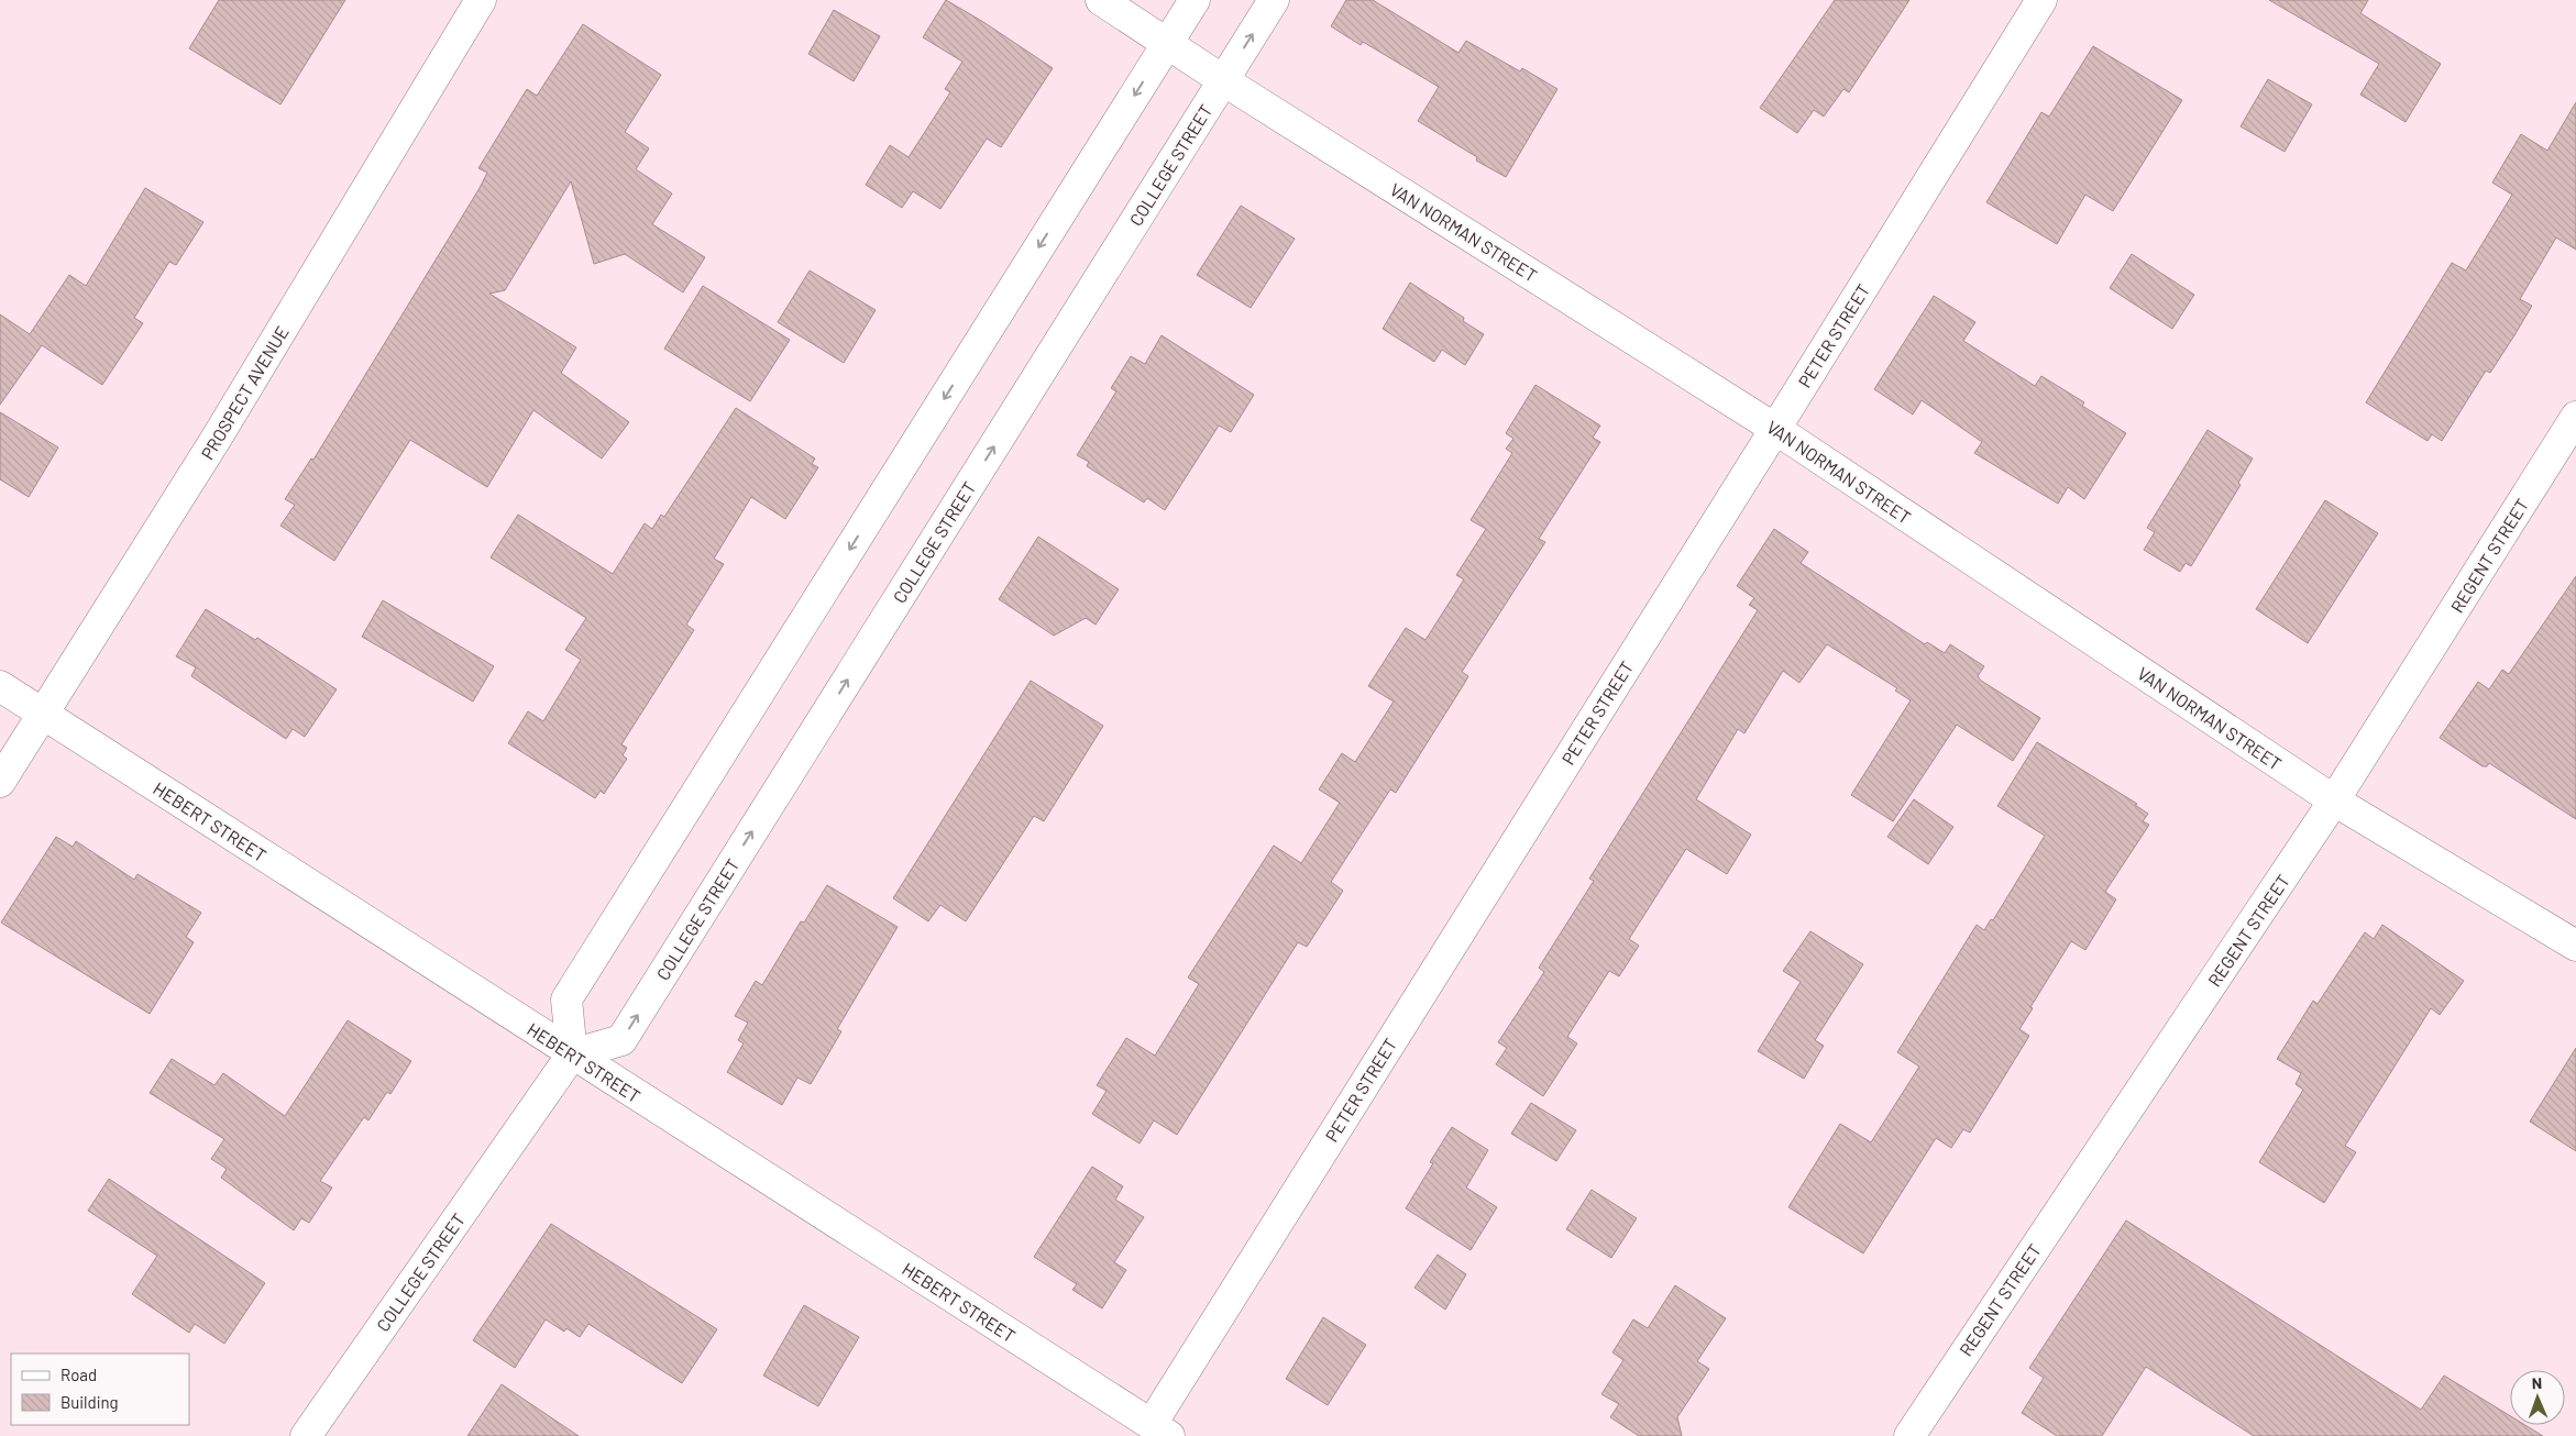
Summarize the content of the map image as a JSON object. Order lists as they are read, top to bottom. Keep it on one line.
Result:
{"streets":{"street":["COLLEGE STREET","VAN NORMAN STREET","PETER STREET","PROSPECT AVENUE","REGENT STREET","HEBERT STREET"]},"crossings":[["COLLEGE STREET","VAN NORMAN STREET"],["COLLEGE STREET","HEBERT STREET"],["VAN NORMAN STREET","PETER STREET"],["VAN NORMAN STREET","REGENT STREET"],["PETER STREET","HEBERT STREET"],["PROSPECT AVENUE","HEBERT STREET"]],"legend":["Road","Building"],"north":"top"}
